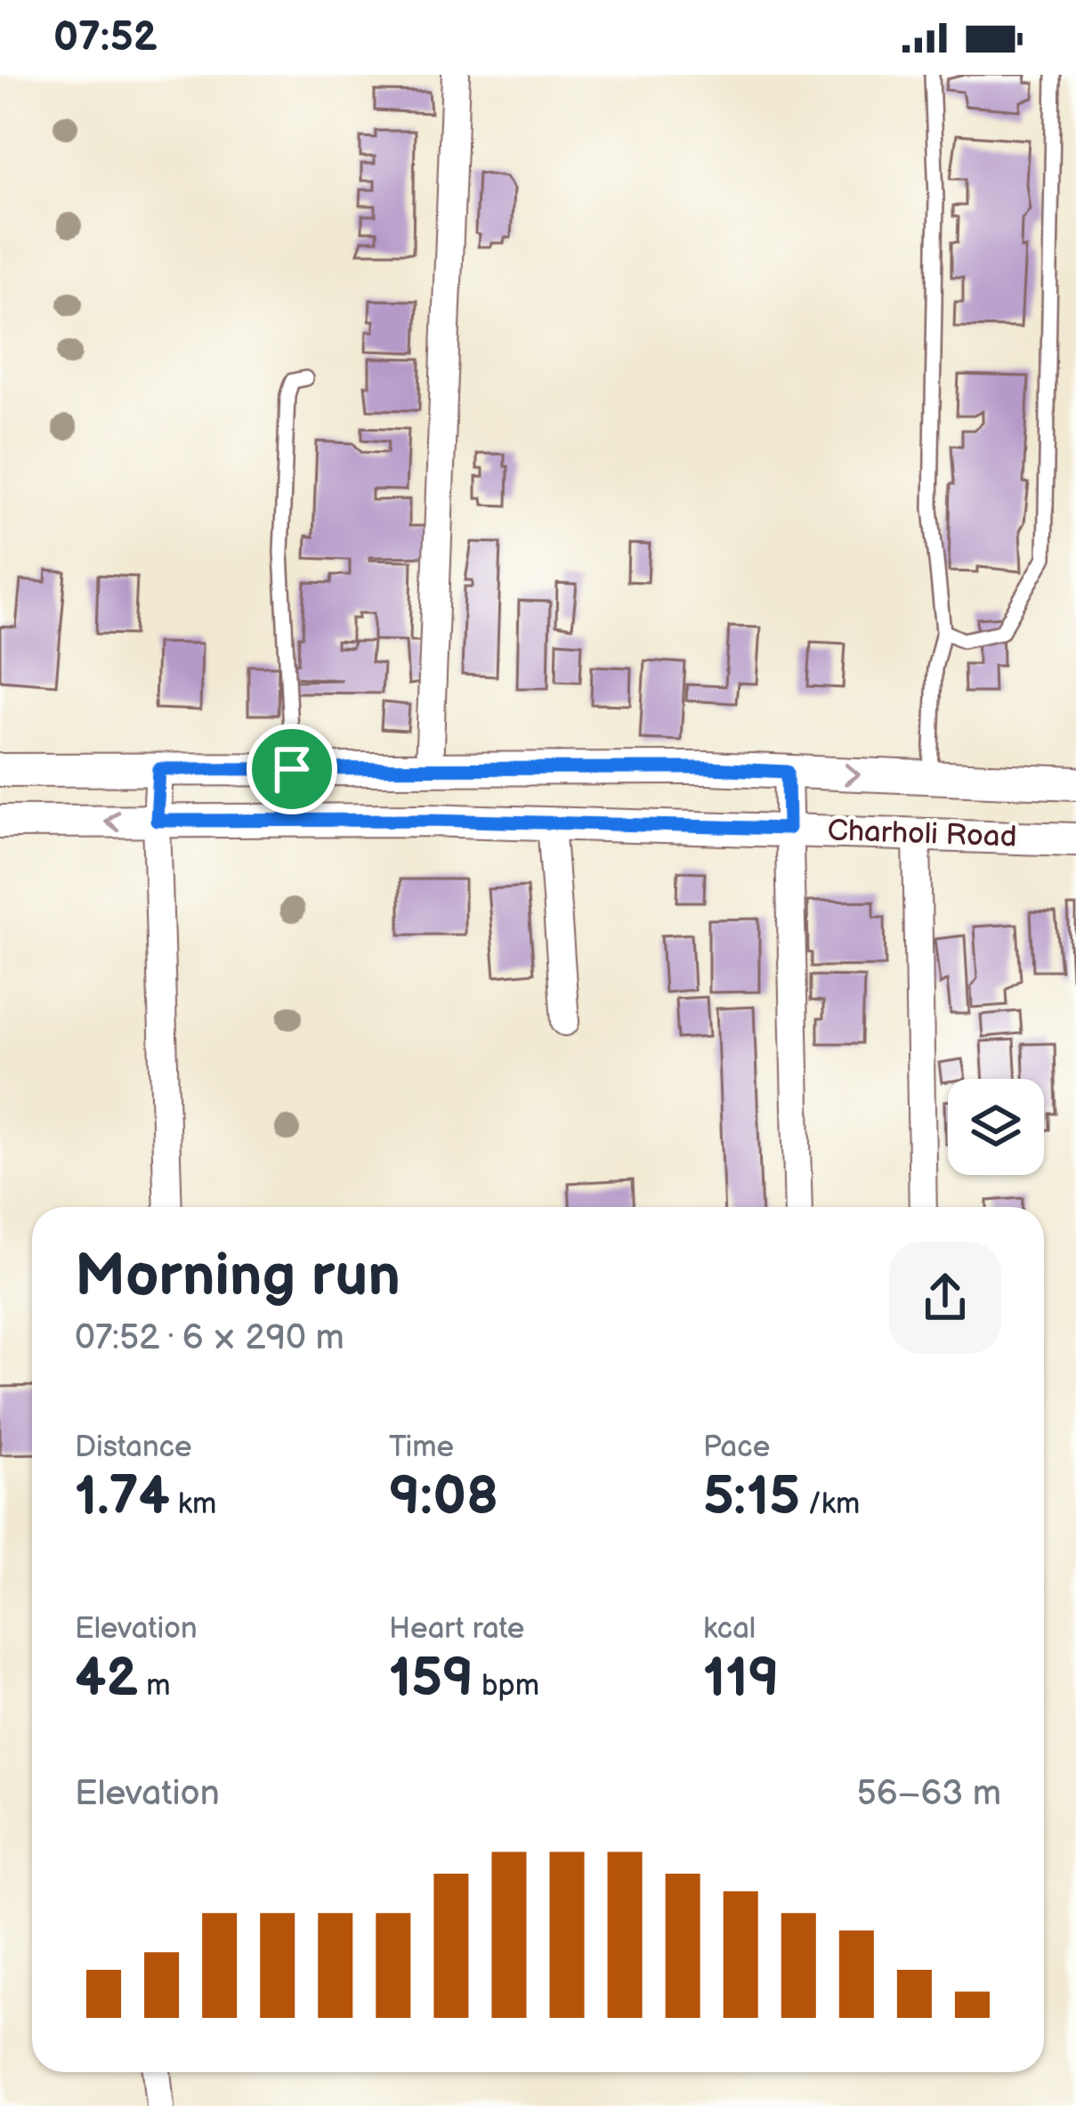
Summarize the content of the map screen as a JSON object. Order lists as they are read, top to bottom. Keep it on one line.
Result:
{"streets":{"street":["Charholi Road"]},"page":{"status":"07:52","heading":["Morning run","07:52 · 6 × 290 m"],"stats":[["Distance","1.74 km"],["Time","9:08"],["Pace","5:15 /km"],["Elevation","42 m"],["Heart rate","159 bpm"],["kcal","119"]],"chart":["Elevation","56–63 m"]}}
